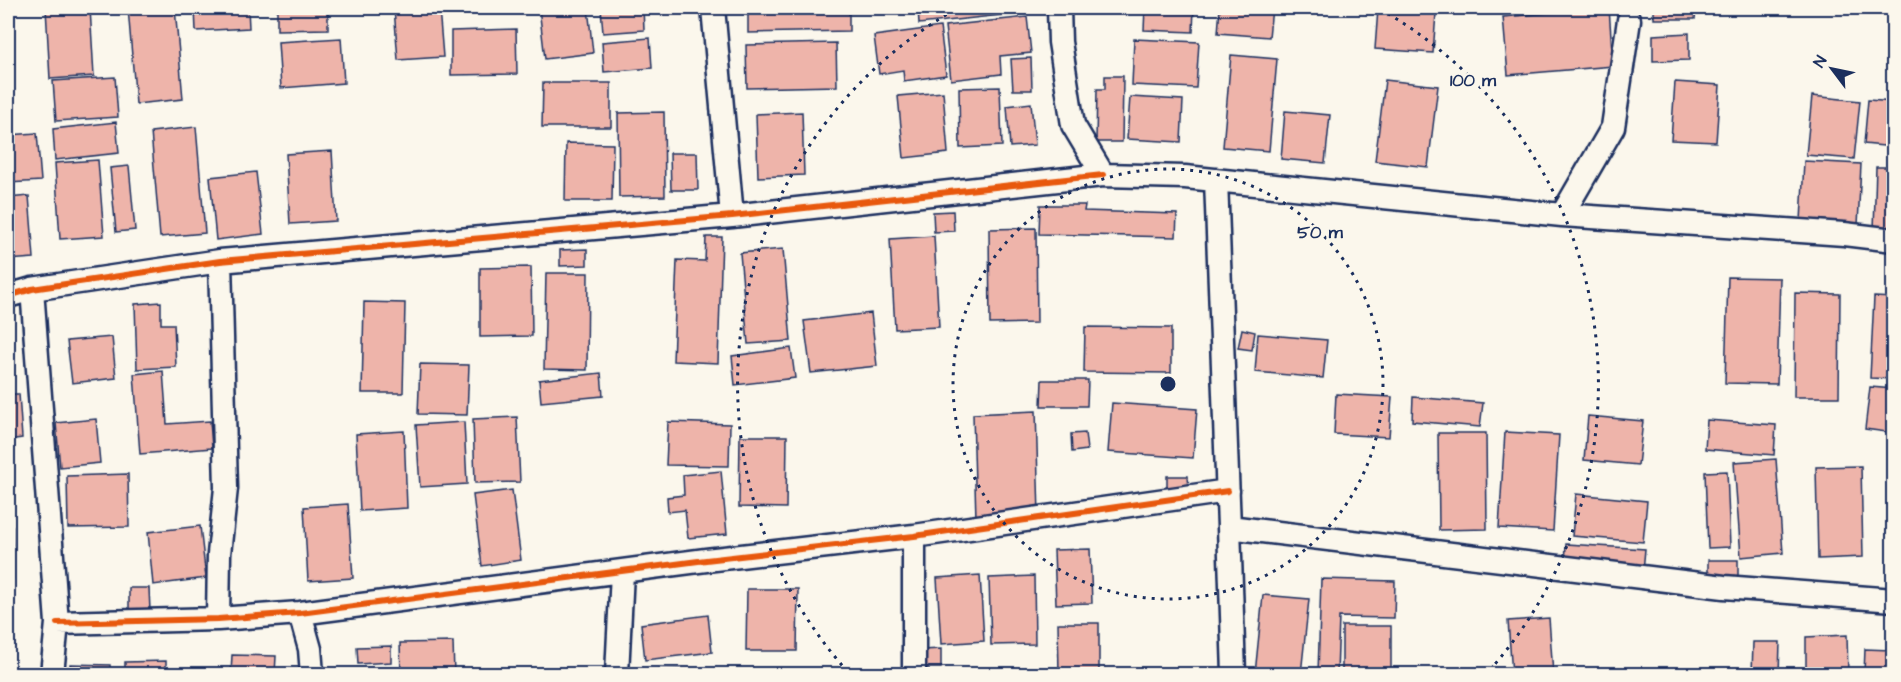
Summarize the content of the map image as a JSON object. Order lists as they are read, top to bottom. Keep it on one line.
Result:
{"north":"top left","rings":["100 m","50 m"]}
